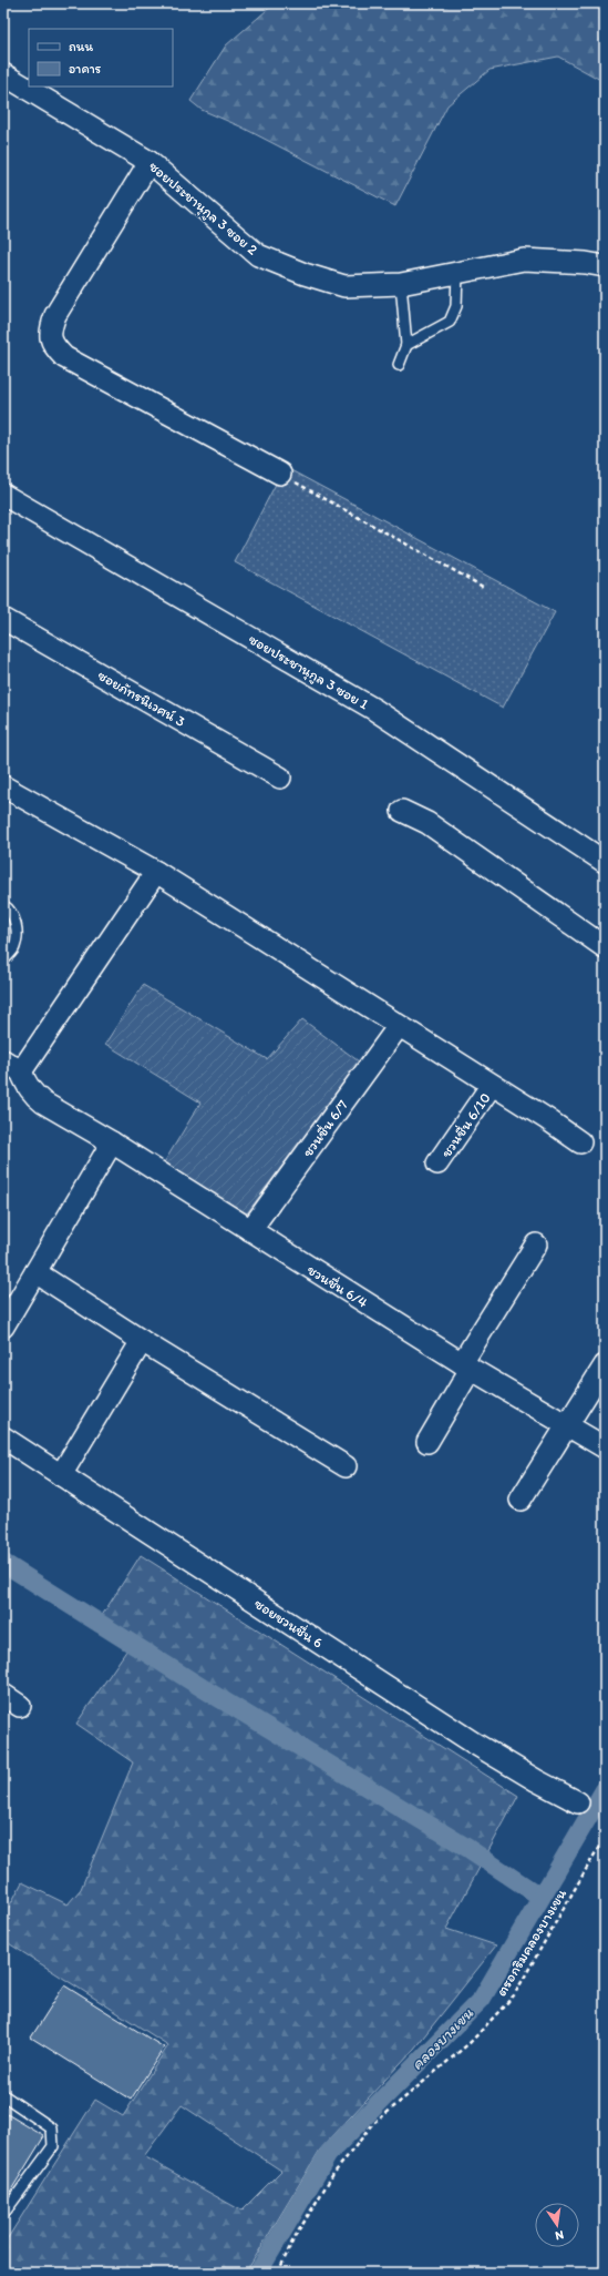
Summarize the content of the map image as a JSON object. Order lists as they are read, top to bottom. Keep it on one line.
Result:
{"streets":{"street":["ซอยประชานุกูล 3 ซอย 2","ซอยประชานุกูล 3 ซอย 1","ซอยภัทรนิเวศน์ 3","ชวนชื่น 6/10","ชวนชื่น 6/7","ชวนชื่น 6/4","ซอยชวนชื่น 6"],"path":["ตรอกริมคลองบางเขน"]},"crossings":[["ชวนชื่น 6/7","ชวนชื่น 6/4"]],"water":["คลองบางเขน"],"legend":["ถนน","อาคาร"],"north":"bottom"}
